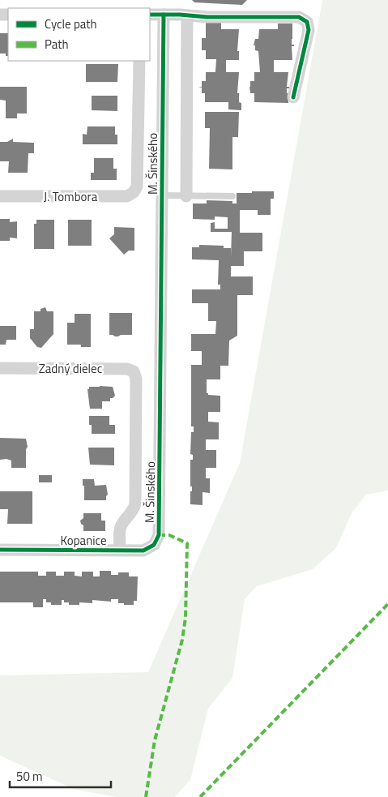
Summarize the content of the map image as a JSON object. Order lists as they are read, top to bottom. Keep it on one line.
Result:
{"streets":{"street":["M. Šinského","J. Tombora","Zadný dielec","Kopanice"]},"crossings":[["M. Šinského","J. Tombora"],["M. Šinského","Zadný dielec"],["M. Šinského","Kopanice"]],"legend":["Cycle path","Path"],"scale_bar":"50 m"}
